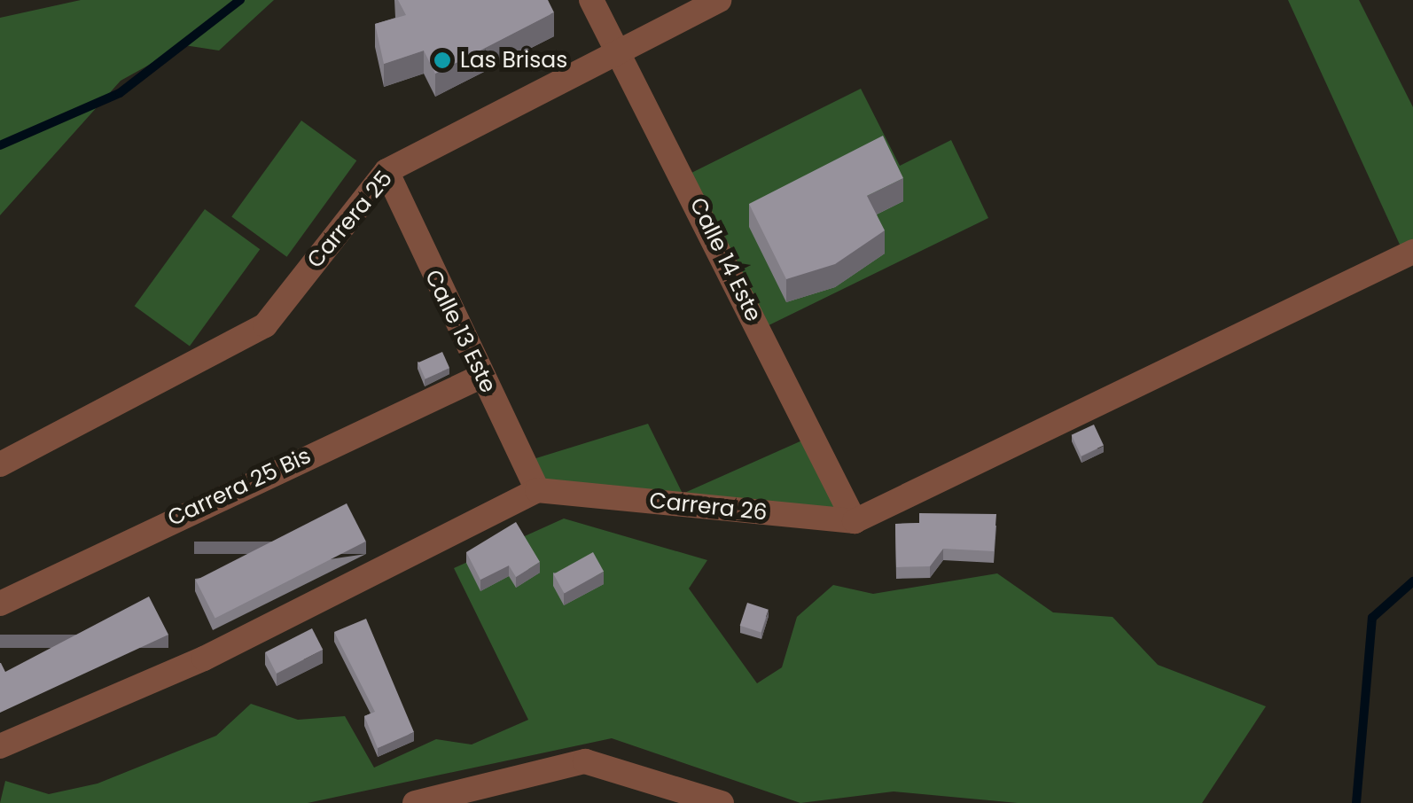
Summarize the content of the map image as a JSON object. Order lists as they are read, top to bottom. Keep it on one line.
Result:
{"streets":{"street":["Carrera 25","Calle 14 Este","Calle 13 Este","Carrera 25 Bis","Carrera 26"]},"crossings":[["Carrera 25","Calle 14 Este"],["Carrera 25","Calle 13 Este"],["Calle 14 Este","Carrera 26"],["Calle 13 Este","Carrera 25 Bis"],["Calle 13 Este","Carrera 26"]],"places":["Las Brisas"]}
